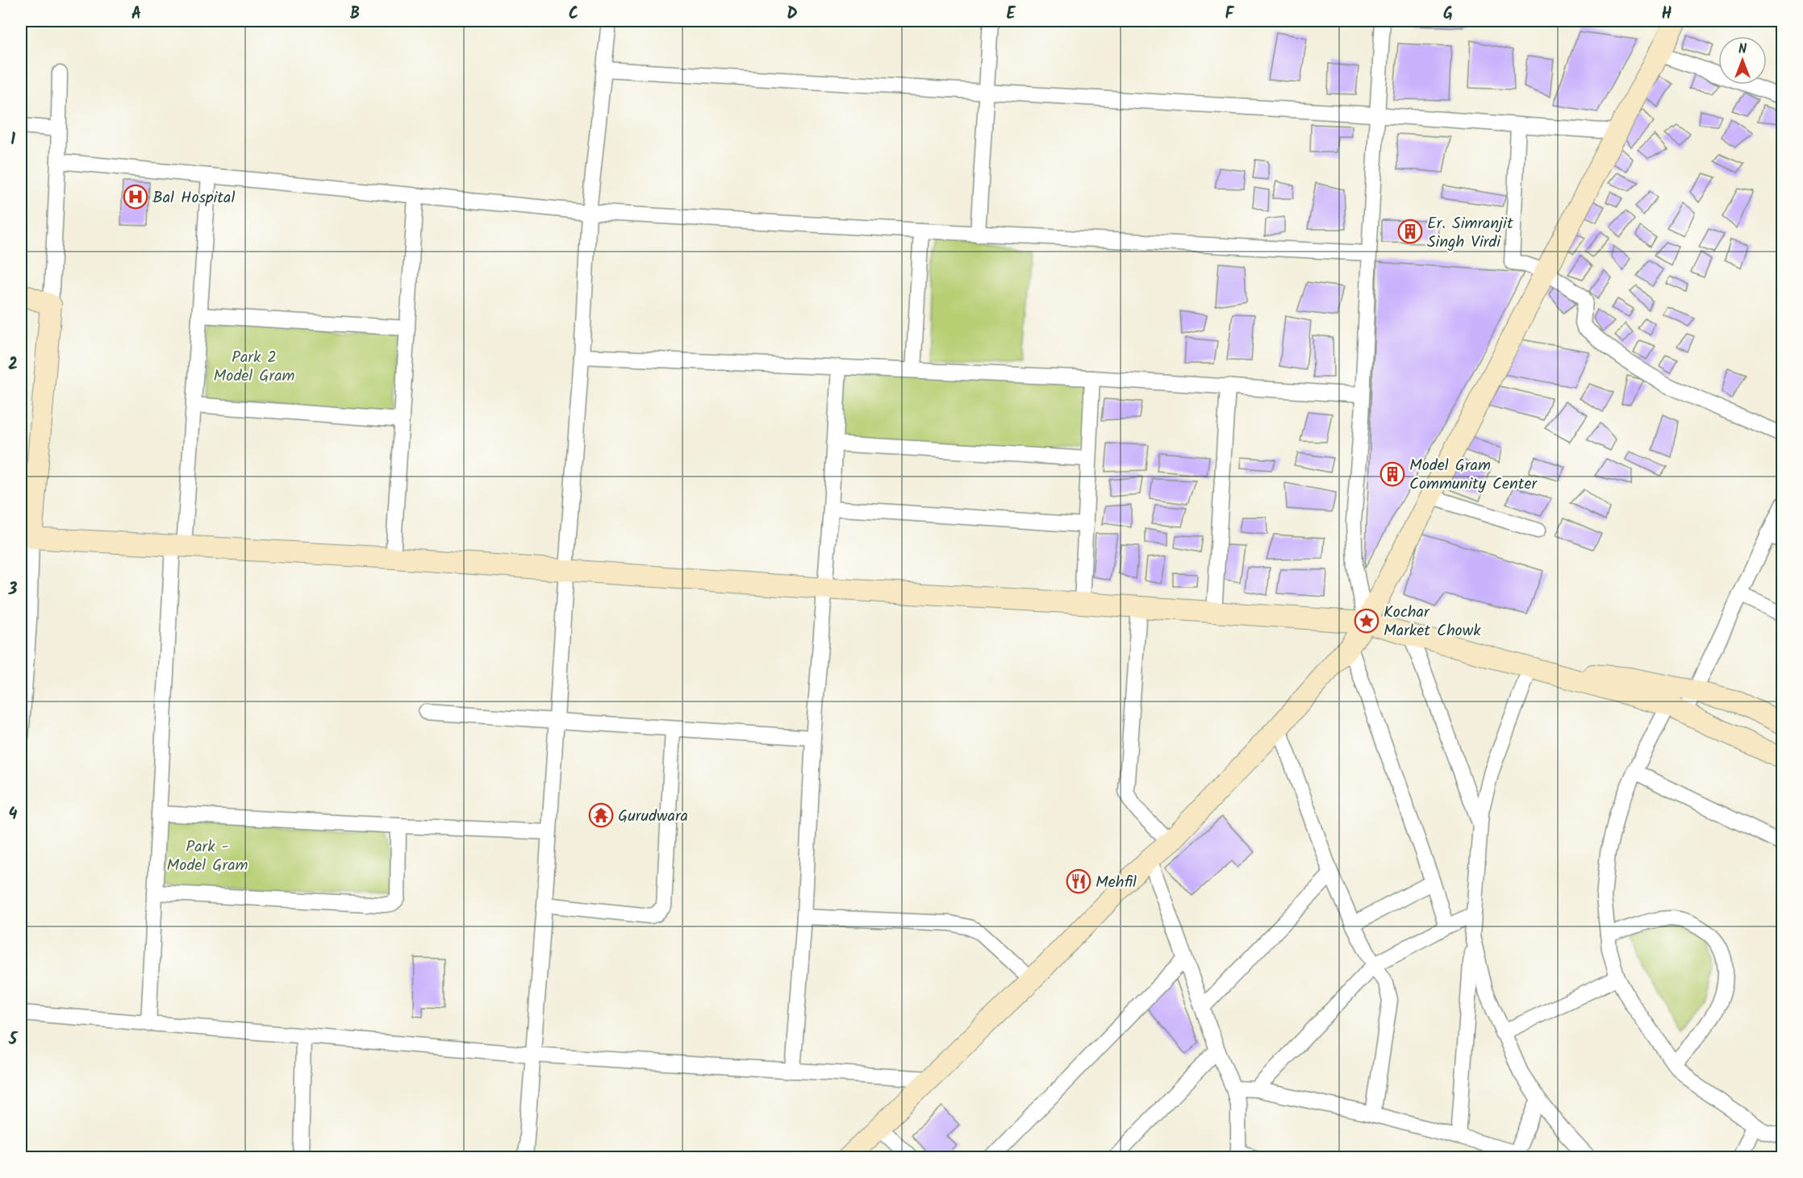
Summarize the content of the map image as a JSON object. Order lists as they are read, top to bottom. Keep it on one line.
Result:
{"parks":["Park 2 Model Gram","Park - Model Gram"],"places":{"hospital":["Bal Hospital"],"building":["Er. Simranjit Singh Virdi","Model Gram Community Center"],"place":["Kochar Market Chowk"],"temple":["Gurudwara"],"restaurant":["Mehfil"]},"north":"top","grid":{"columns":["A","B","C","D","E","F","G","H"],"rows":["1","2","3","4","5"]}}
